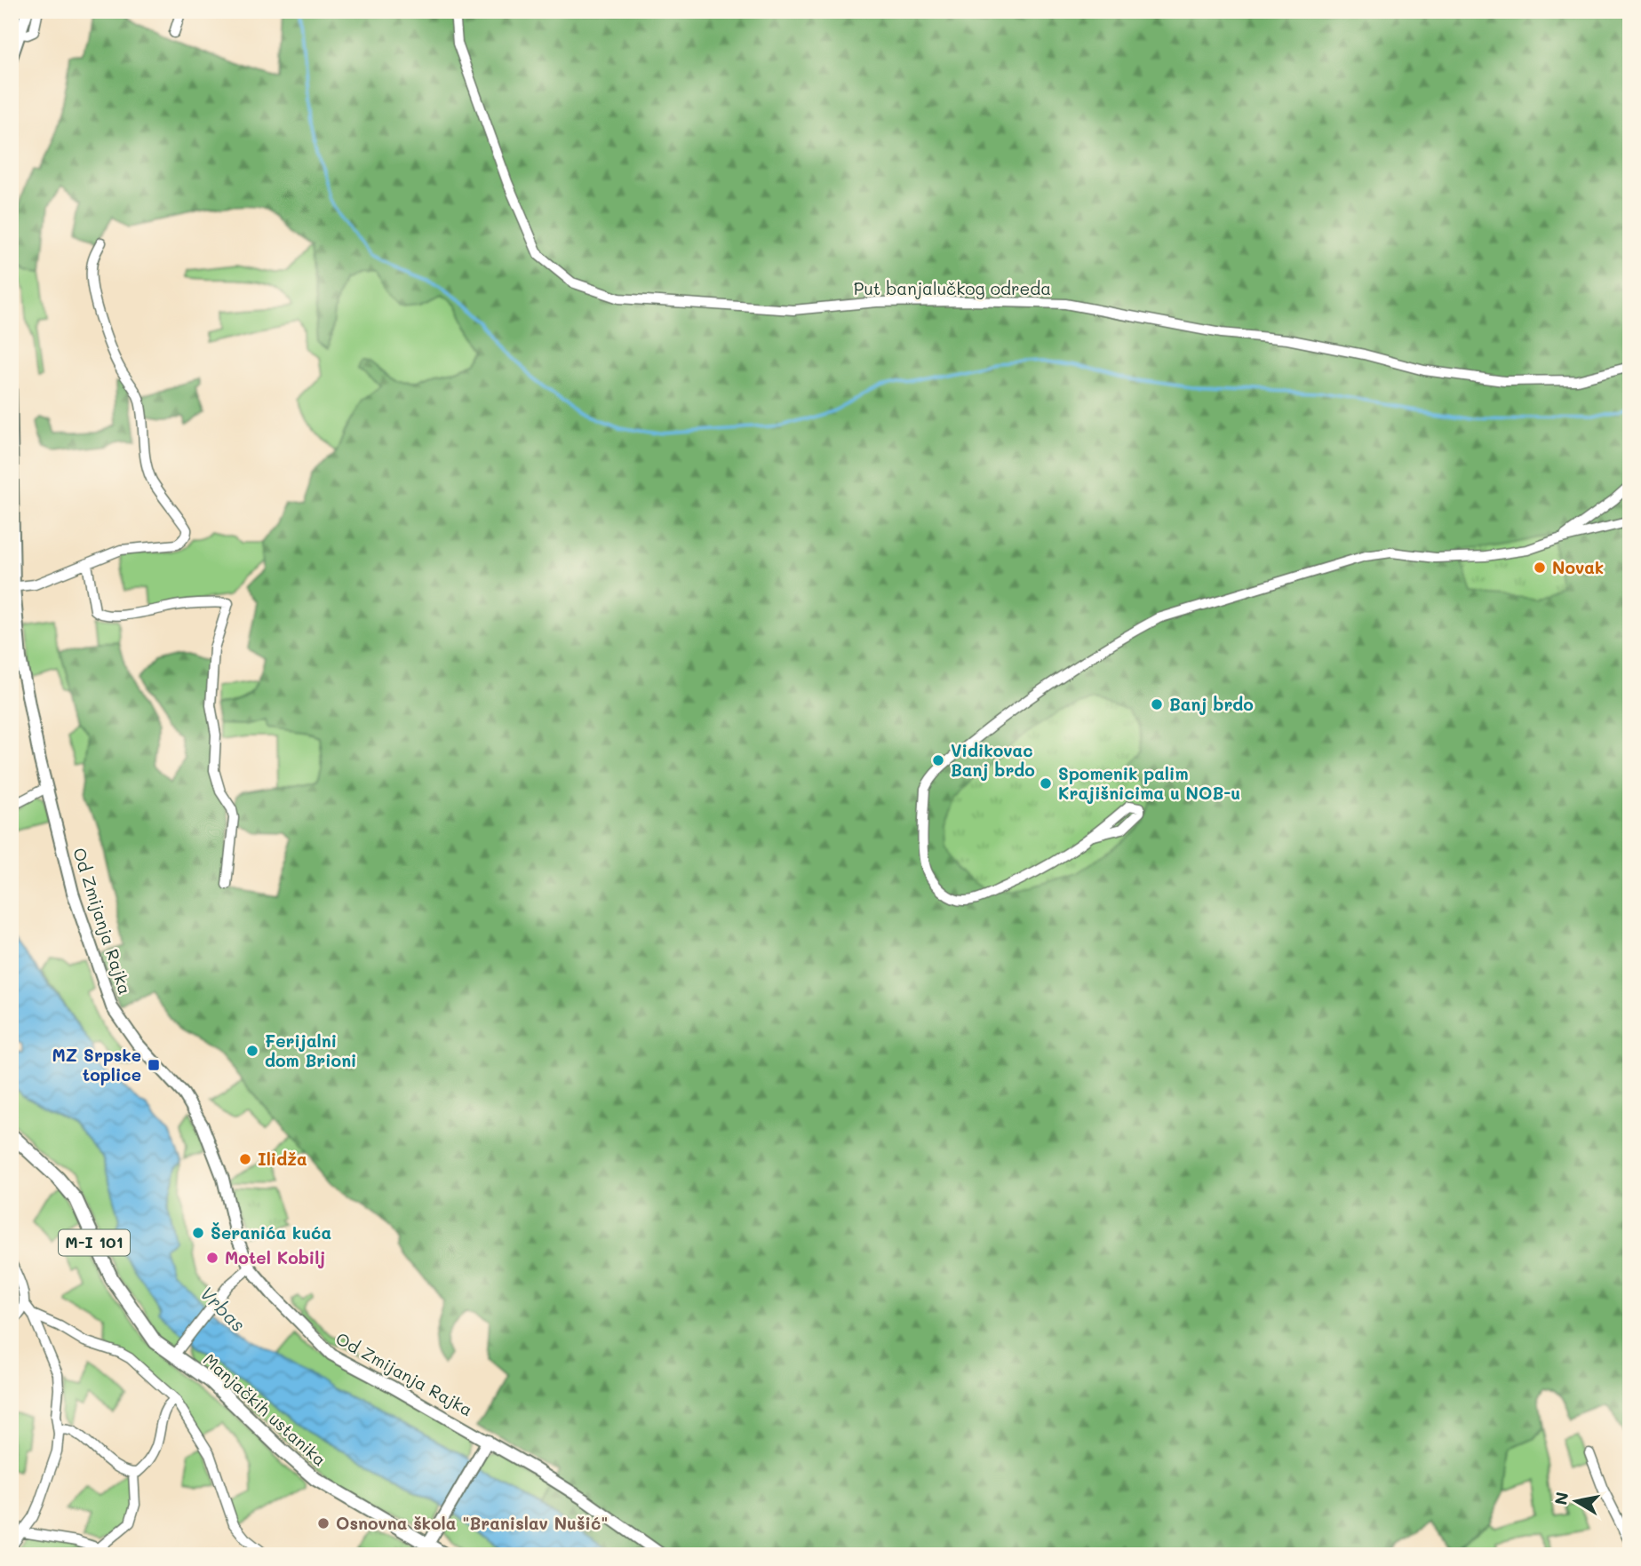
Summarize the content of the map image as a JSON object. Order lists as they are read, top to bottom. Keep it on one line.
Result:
{"streets":{"main road":["M-I 101","Manjačkih ustanika"],"street":["Put banjalučkog odreda","Od Zmijanja Rajka"]},"water":["Vrbas"],"places":{"other":["Novak","Banj brdo","Vidikovac Banj brdo","Spomenik palim Krajišnicima u NOB-u","Ferijalni dom Brioni","Ilidža","Šeranića kuća","Motel Kobilj","Osnovna škola \"Branislav Nušić\""],"transit":["MZ Srpske toplice"]},"north":"left"}
